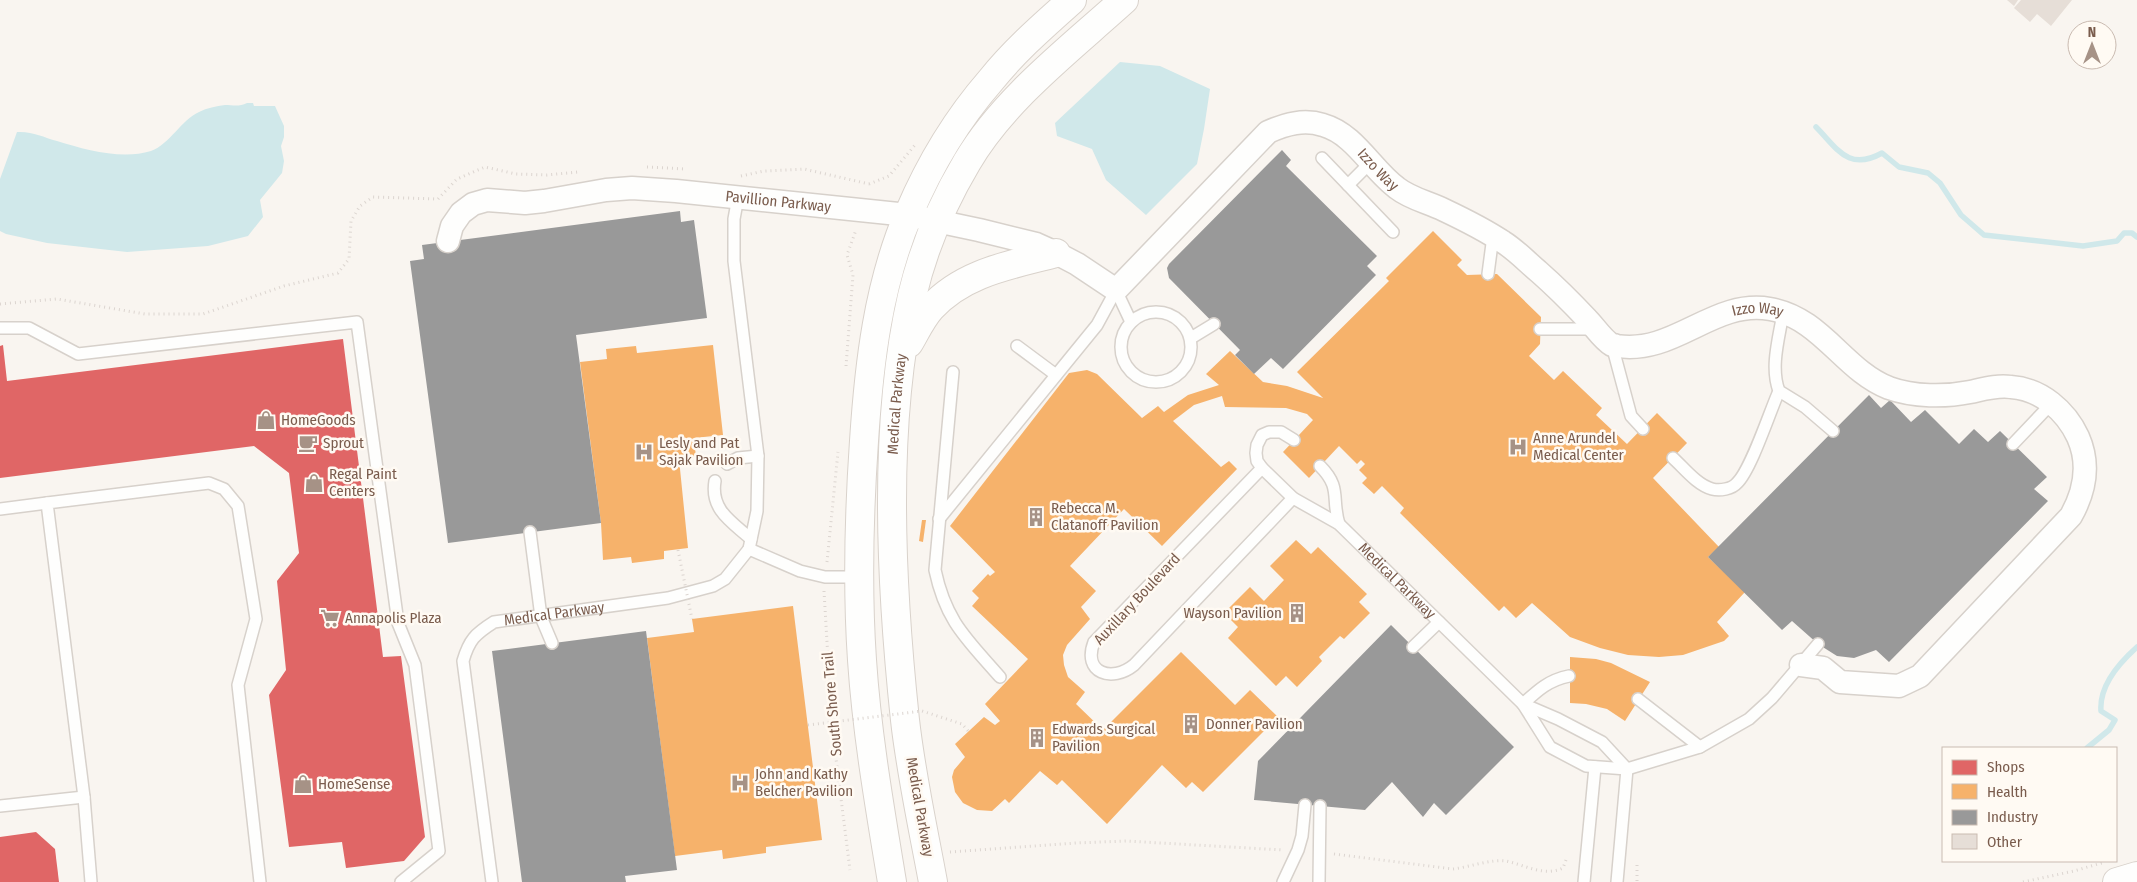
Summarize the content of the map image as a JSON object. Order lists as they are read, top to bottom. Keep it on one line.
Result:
{"streets":{"main road":["Medical Parkway"],"street":["Izzo Way","Pavillion Parkway"],"lane":["Auxillary Boulevard"],"path":["South Shore Trail"]},"crossings":[["Izzo Way","Pavillion Parkway"],["Izzo Way","Medical Parkway"],["Pavillion Parkway","Medical Parkway"],["Medical Parkway","Auxillary Boulevard"]],"places":{"shop":["HomeGoods","Regal Paint Centers","HomeSense"],"cafe":["Sprout"],"hospital":["Anne Arundel Medical Center","Lesly and Pat Sajak Pavilion","John and Kathy Belcher Pavilion"],"building":["Rebecca M. Clatanoff Pavilion","Wayson Pavilion","Donner Pavilion","Edwards Surgical Pavilion"],"supermarket":["Annapolis Plaza"]},"legend":["Shops","Health","Industry","Other"],"north":"top"}
